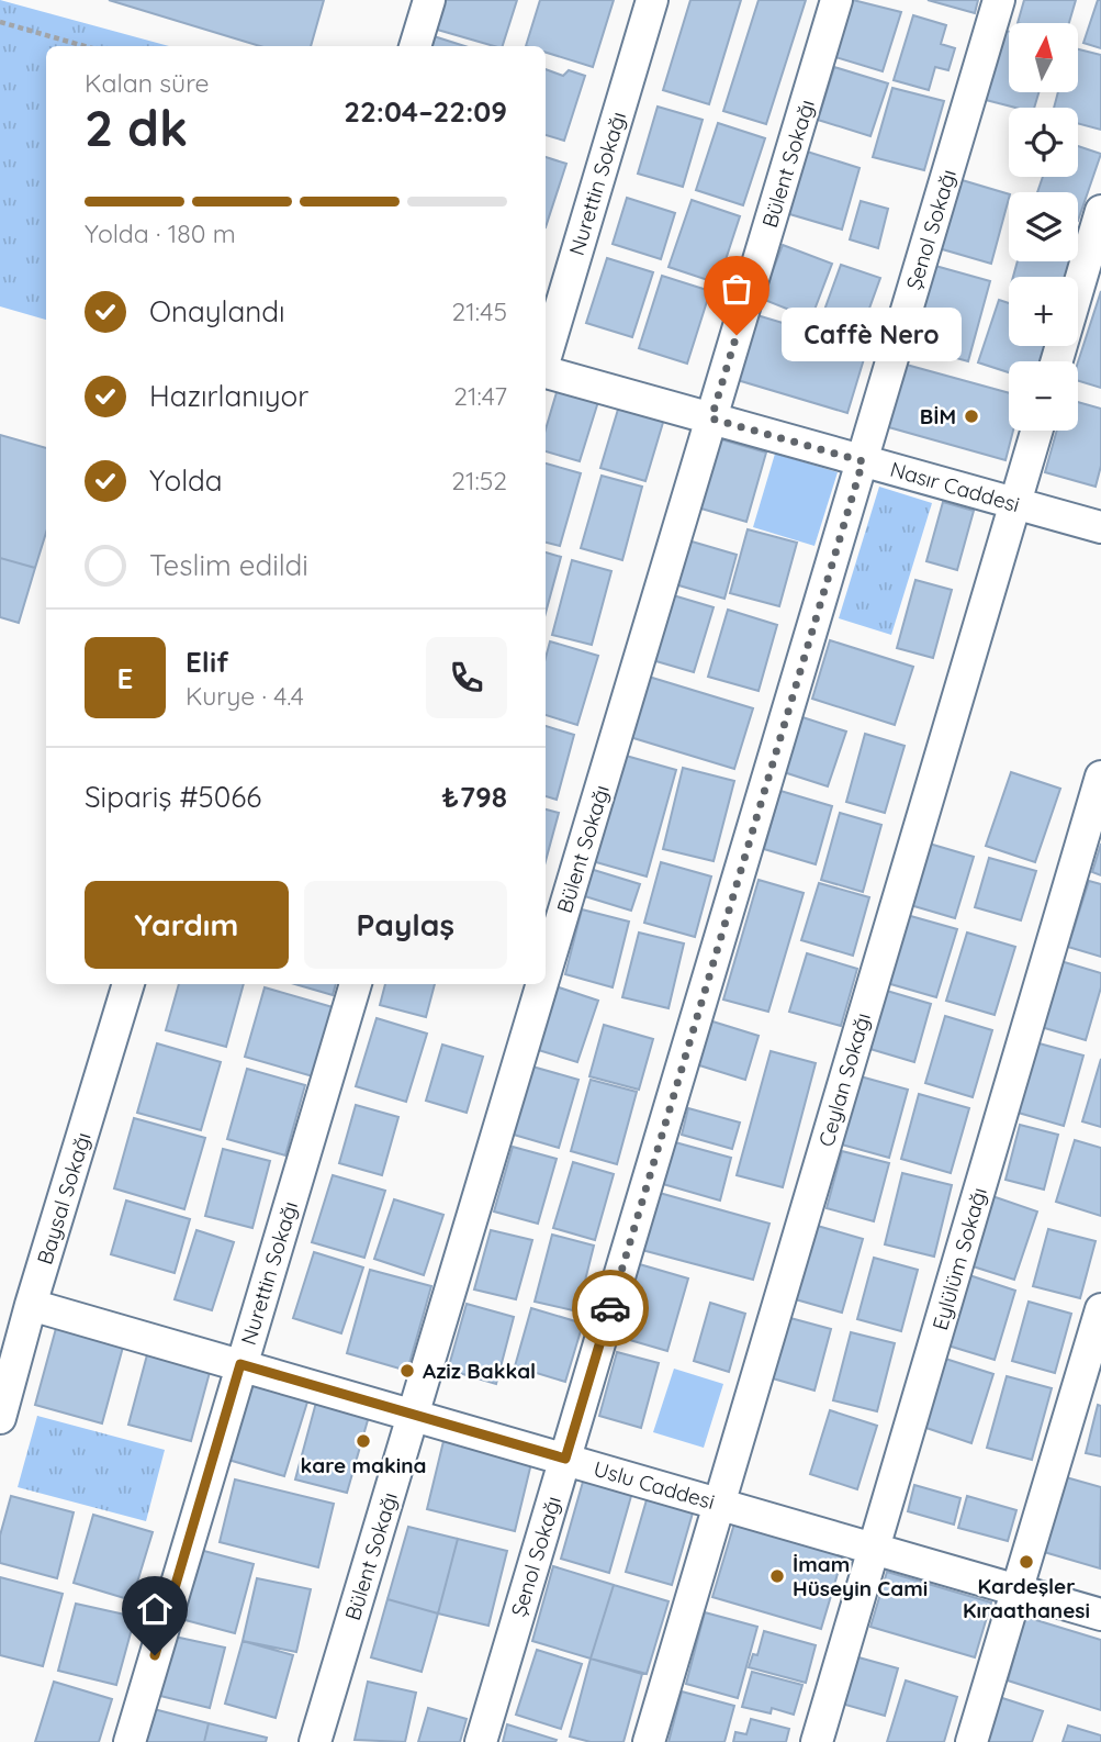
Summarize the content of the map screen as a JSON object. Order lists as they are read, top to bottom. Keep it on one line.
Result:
{"streets":{"street":["Bülent Sokağı","Nurettin Sokağı","Şenol Sokağı","Nasır Caddesi","Ceylan Sokağı","Baysal Sokağı","Eylülüm Sokağı","Uslu Caddesi"]},"crossings":[["Bülent Sokağı","Nasır Caddesi"],["Bülent Sokağı","Uslu Caddesi"],["Nurettin Sokağı","Uslu Caddesi"],["Şenol Sokağı","Nasır Caddesi"],["Şenol Sokağı","Uslu Caddesi"],["Nasır Caddesi","Ceylan Sokağı"],["Ceylan Sokağı","Uslu Caddesi"],["Baysal Sokağı","Uslu Caddesi"],["Eylülüm Sokağı","Uslu Caddesi"]],"places":["Caffè Nero","BİM","Aziz Bakkal","kare makina","Kardeşler Kıraathanesi","İmam Hüseyin Cami"],"north":"top","page":{"map_buttons":["+","−"],"heading":["2 dk","Kalan süre","22:04–22:09"],"panel":["Elif","Kurye · 4.4","Sipariş #5066","₺798"],"bar":"Yolda · 180 m","list":[["Onaylandı","21:45"],["Hazırlanıyor","21:47"],["Yolda","21:52"],"Teslim edildi"],"bubble":"Caffè Nero","round":"E","buttons":["Yardım","Paylaş"]}}
